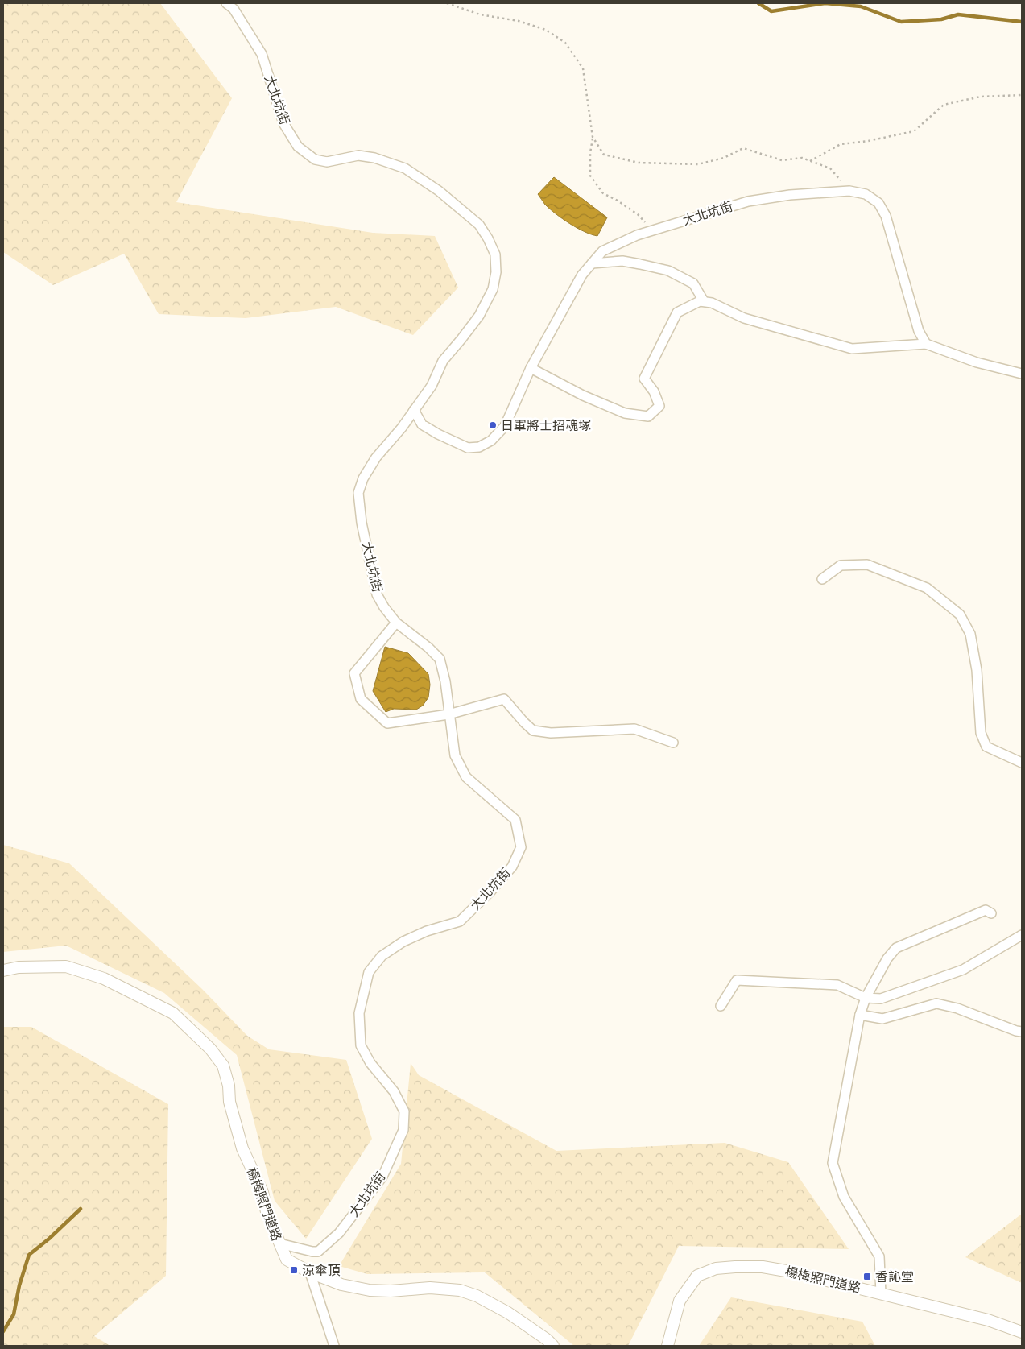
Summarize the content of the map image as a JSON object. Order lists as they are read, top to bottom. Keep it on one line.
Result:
{"streets":{"street":["大北坑街","楊梅照門道路"]},"crossings":[["大北坑街","楊梅照門道路"]],"places":{"other":["日軍將士招魂塚"],"transit":["涼傘頂","香訫堂"]}}
